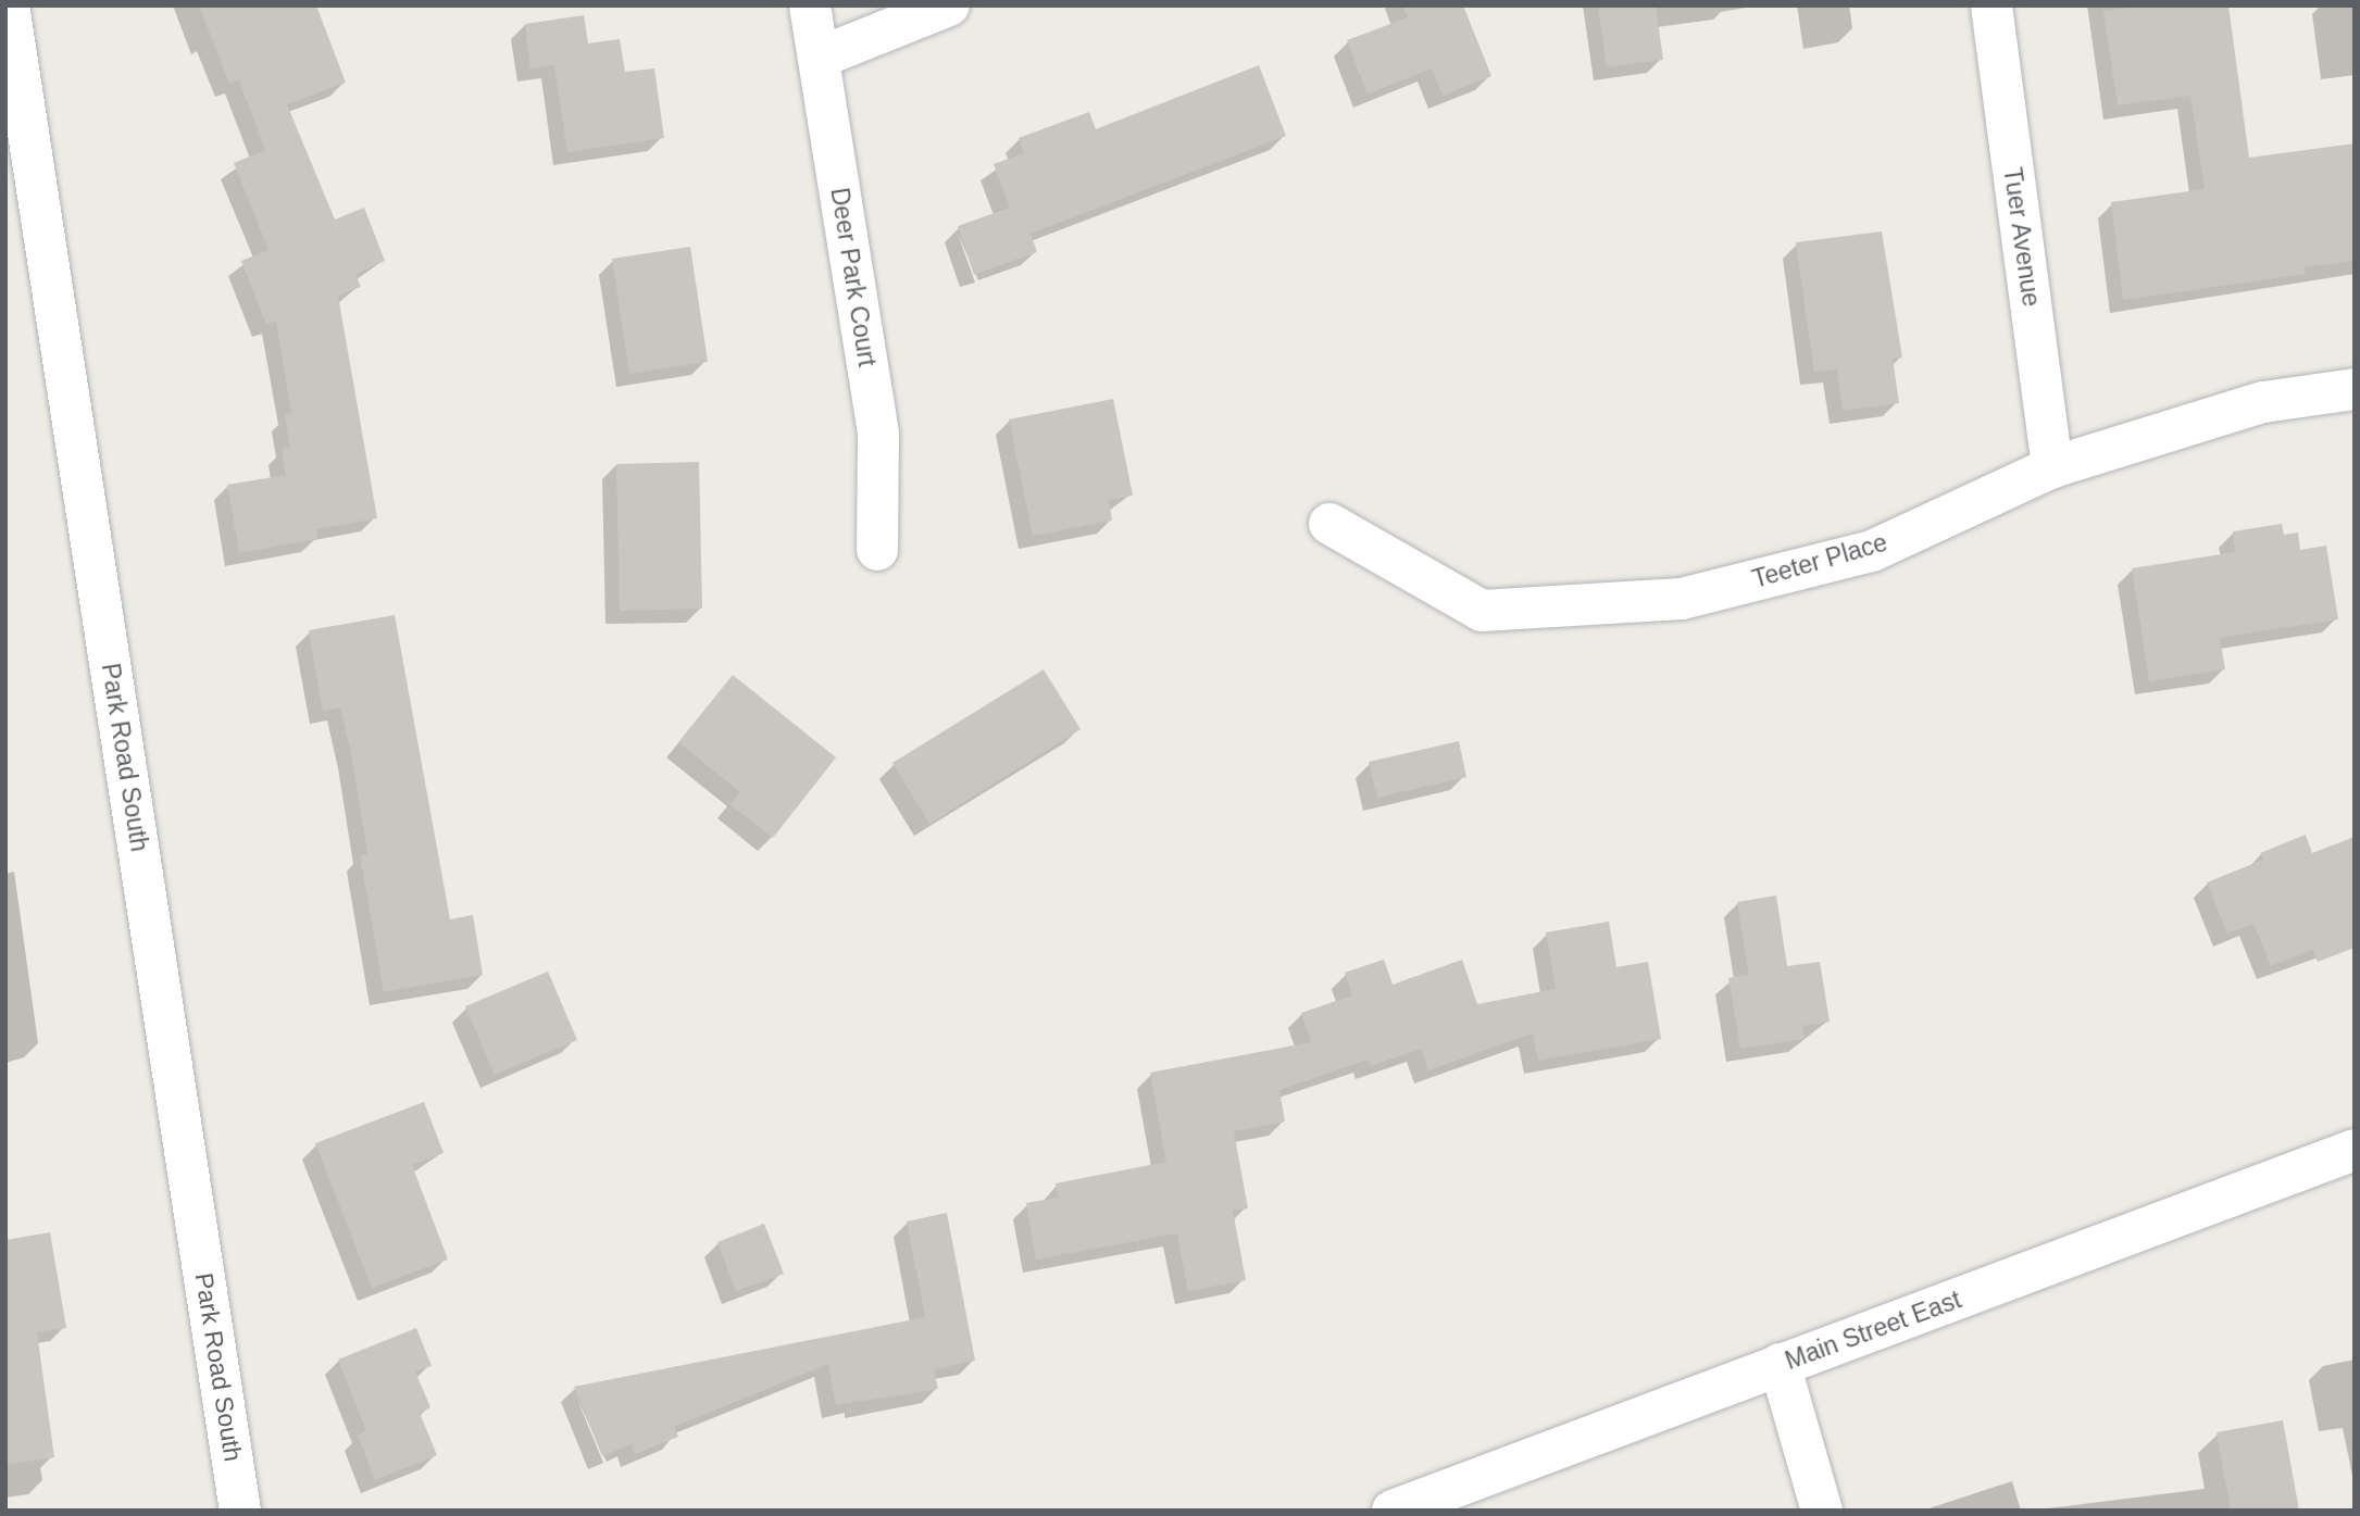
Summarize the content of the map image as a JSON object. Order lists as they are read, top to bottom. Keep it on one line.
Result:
{"streets":{"main road":["Tuer Avenue","Deer Park Court","Teeter Place","Park Road South","Main Street East"]},"crossings":[["Tuer Avenue","Teeter Place"]]}
